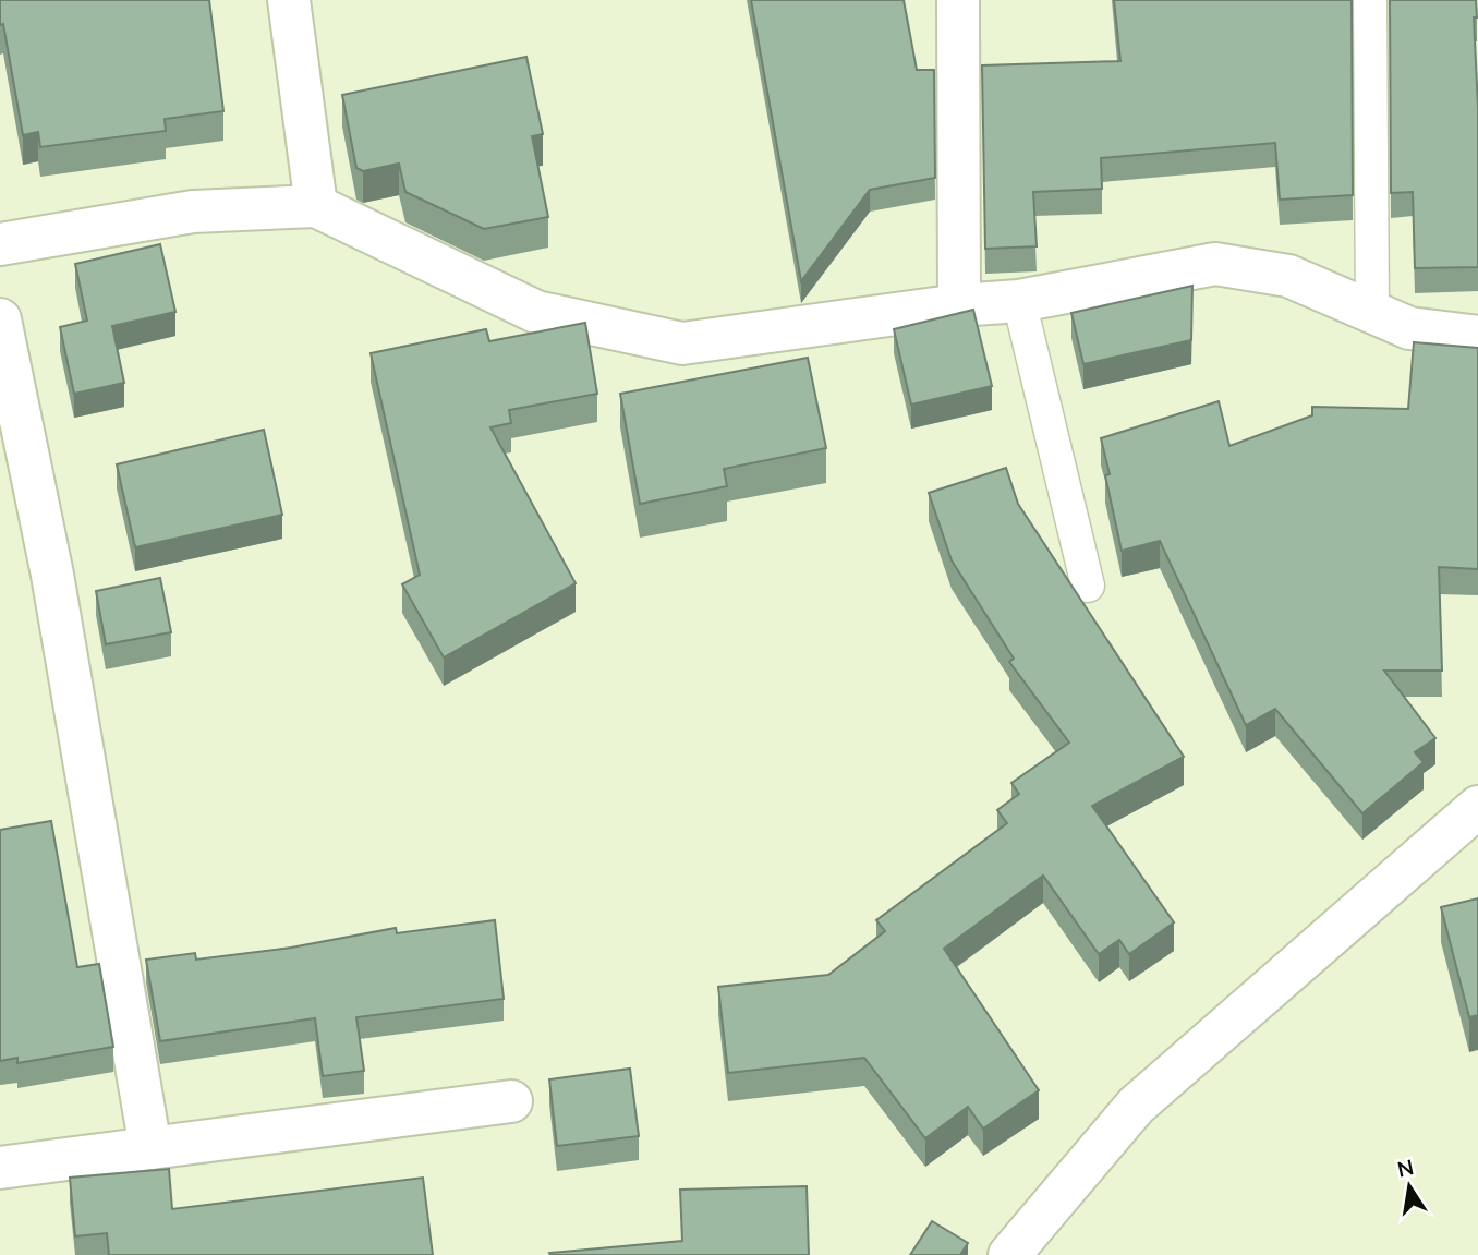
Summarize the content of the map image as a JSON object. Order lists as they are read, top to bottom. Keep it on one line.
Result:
{"north":"top"}
